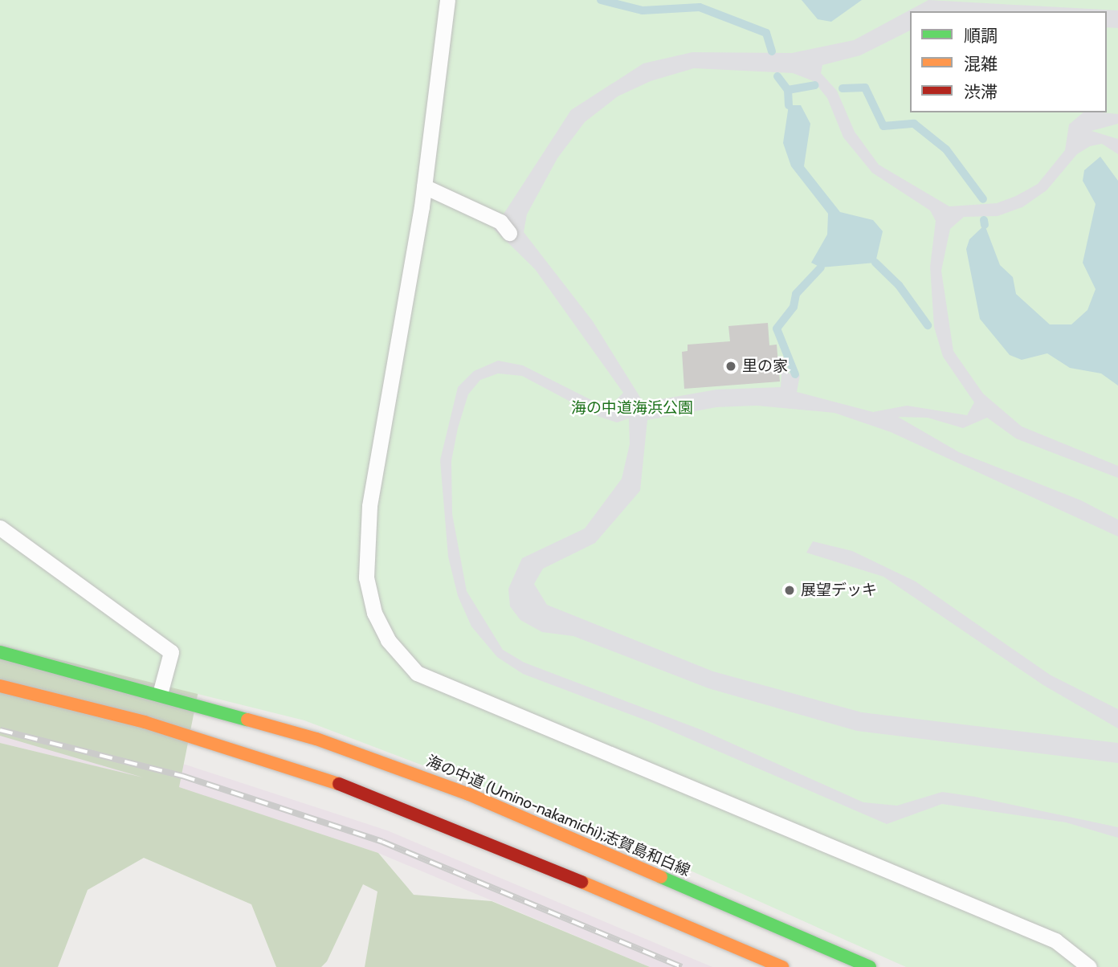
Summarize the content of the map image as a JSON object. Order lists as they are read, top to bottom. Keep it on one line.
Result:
{"streets":{"main road":["海の中道 (Umino-nakamichi);志賀島和白線"]},"parks":["海の中道海浜公園"],"places":["里の家","展望デッキ"],"legend":["順調","混雑","渋滞"]}
